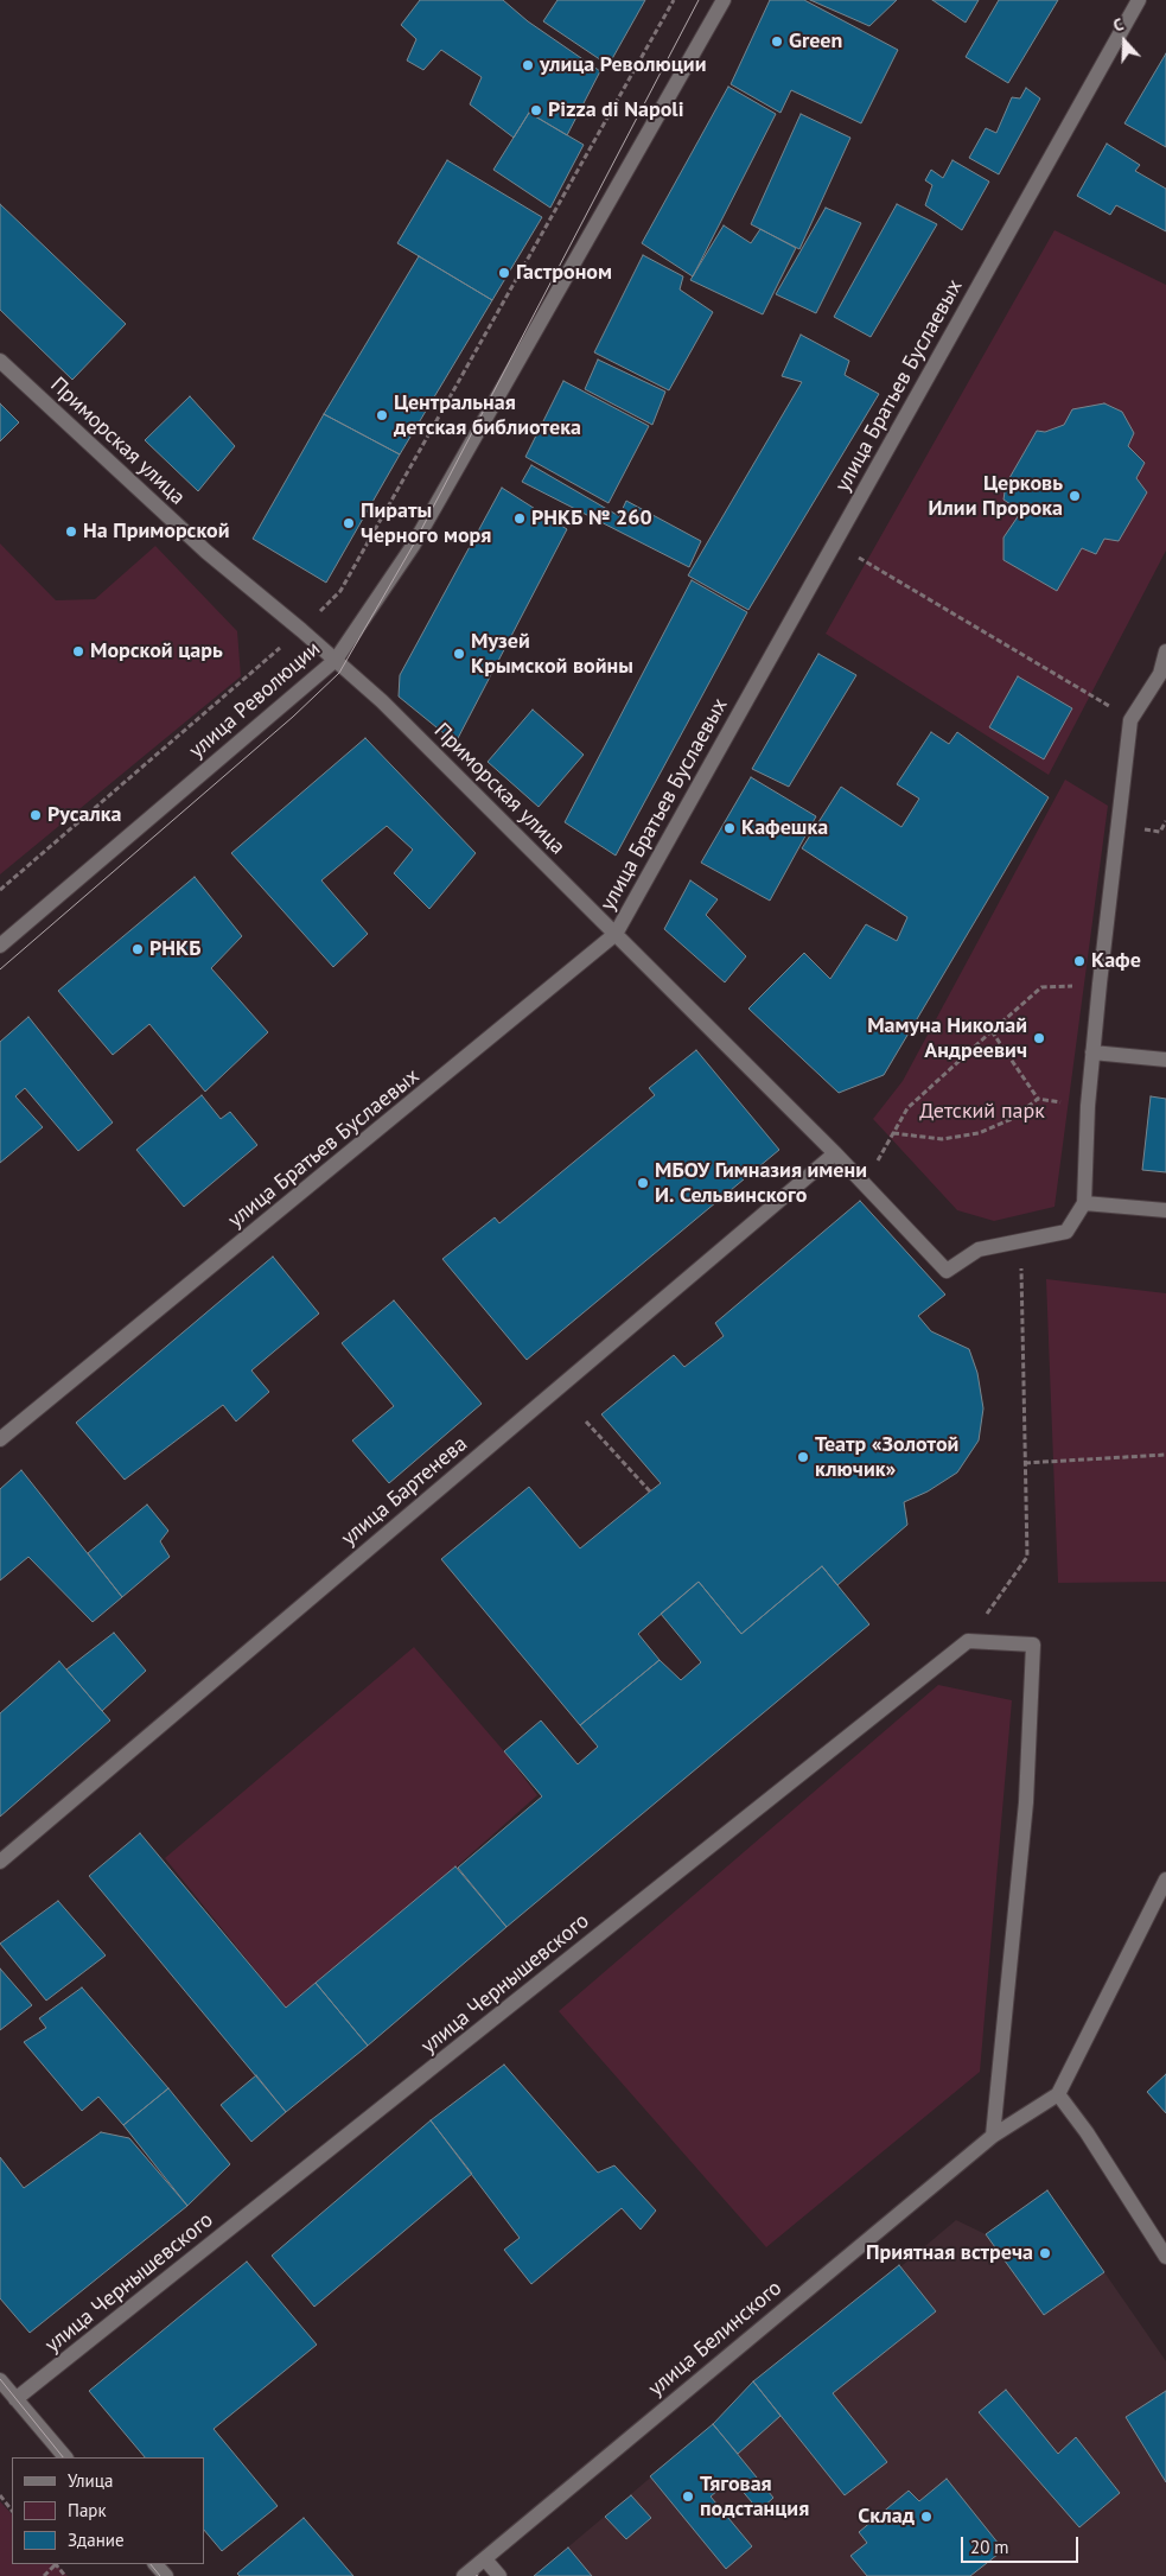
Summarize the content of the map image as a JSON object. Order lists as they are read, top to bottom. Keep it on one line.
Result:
{"streets":{"street":["улица Братьев Буслаевых","Приморская улица","улица Революции","улица Бартенева","улица Чернышевского","улица Белинского"]},"crossings":[["улица Братьев Буслаевых","Приморская улица"],["Приморская улица","улица Революции"],["Приморская улица","улица Бартенева"]],"parks":["Детский парк"],"places":["Green","улица Революции","Pizza di Napoli","Гастроном","Центральная детская библиотека","Церковь Илии Пророка","РНКБ № 260","Пираты Черного моря","На Приморской","Морской царь","Музей Крымской войны","Русалка","Кафешка","РНКБ","Кафе","Мамуна Николай Андреевич","МБОУ Гимназия имени И. Сельвинского","Театр «Золотой ключик»","Приятная встреча","Тяговая подстанция","Склад"],"legend":["Улица","Парк","Здание"],"scale_bar":"20 m","north":"top"}
